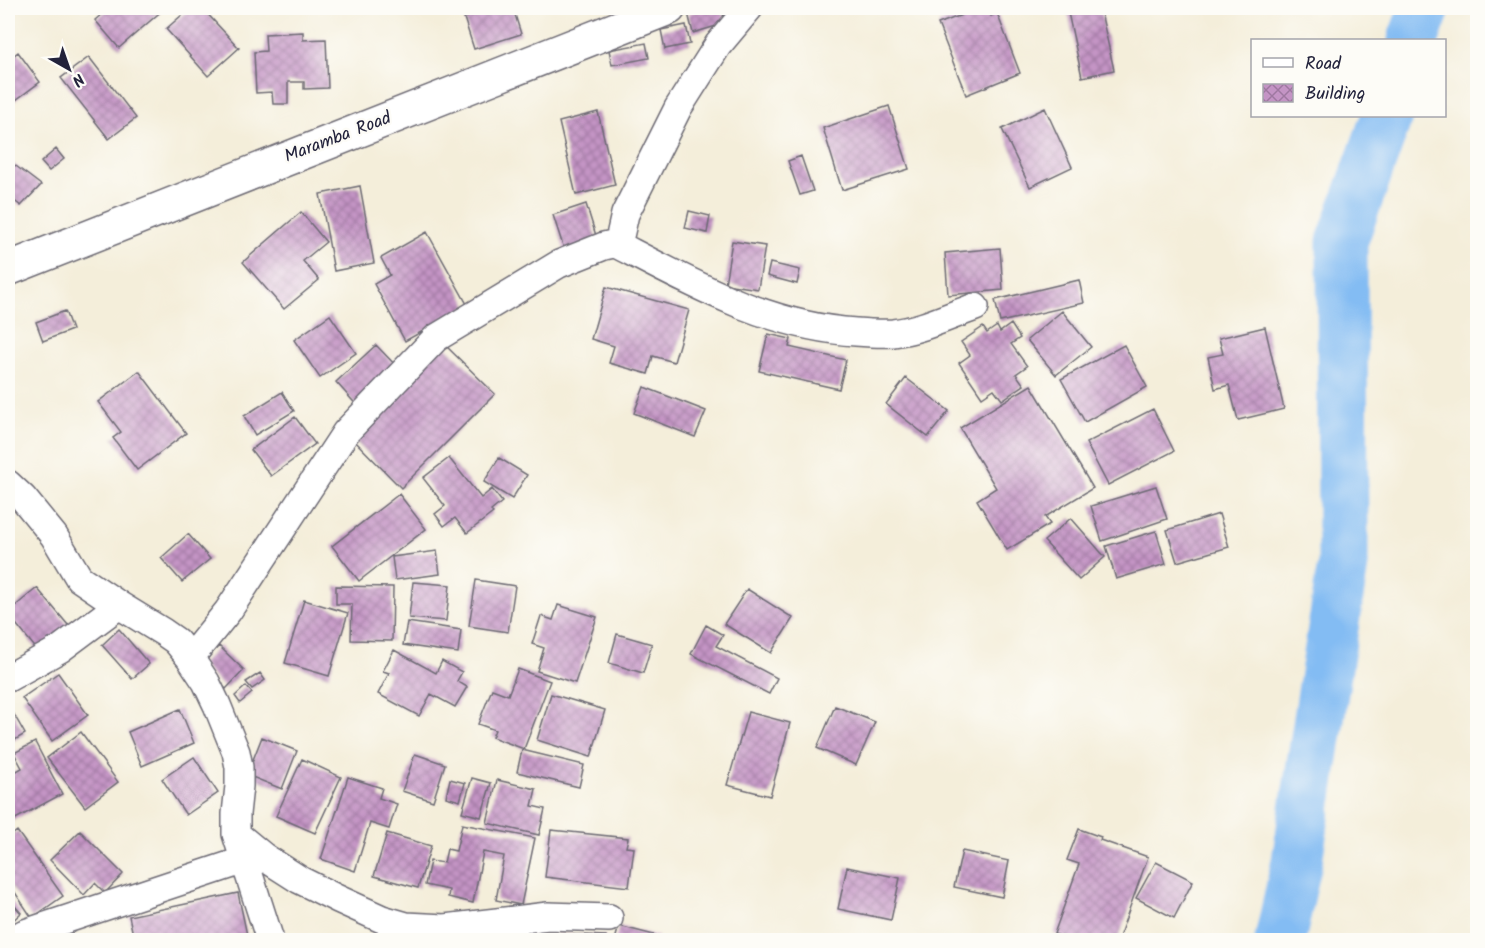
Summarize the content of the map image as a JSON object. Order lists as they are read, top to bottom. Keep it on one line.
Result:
{"streets":{"street":["Maramba Road"]},"legend":["Road","Building"],"north":"bottom right"}
